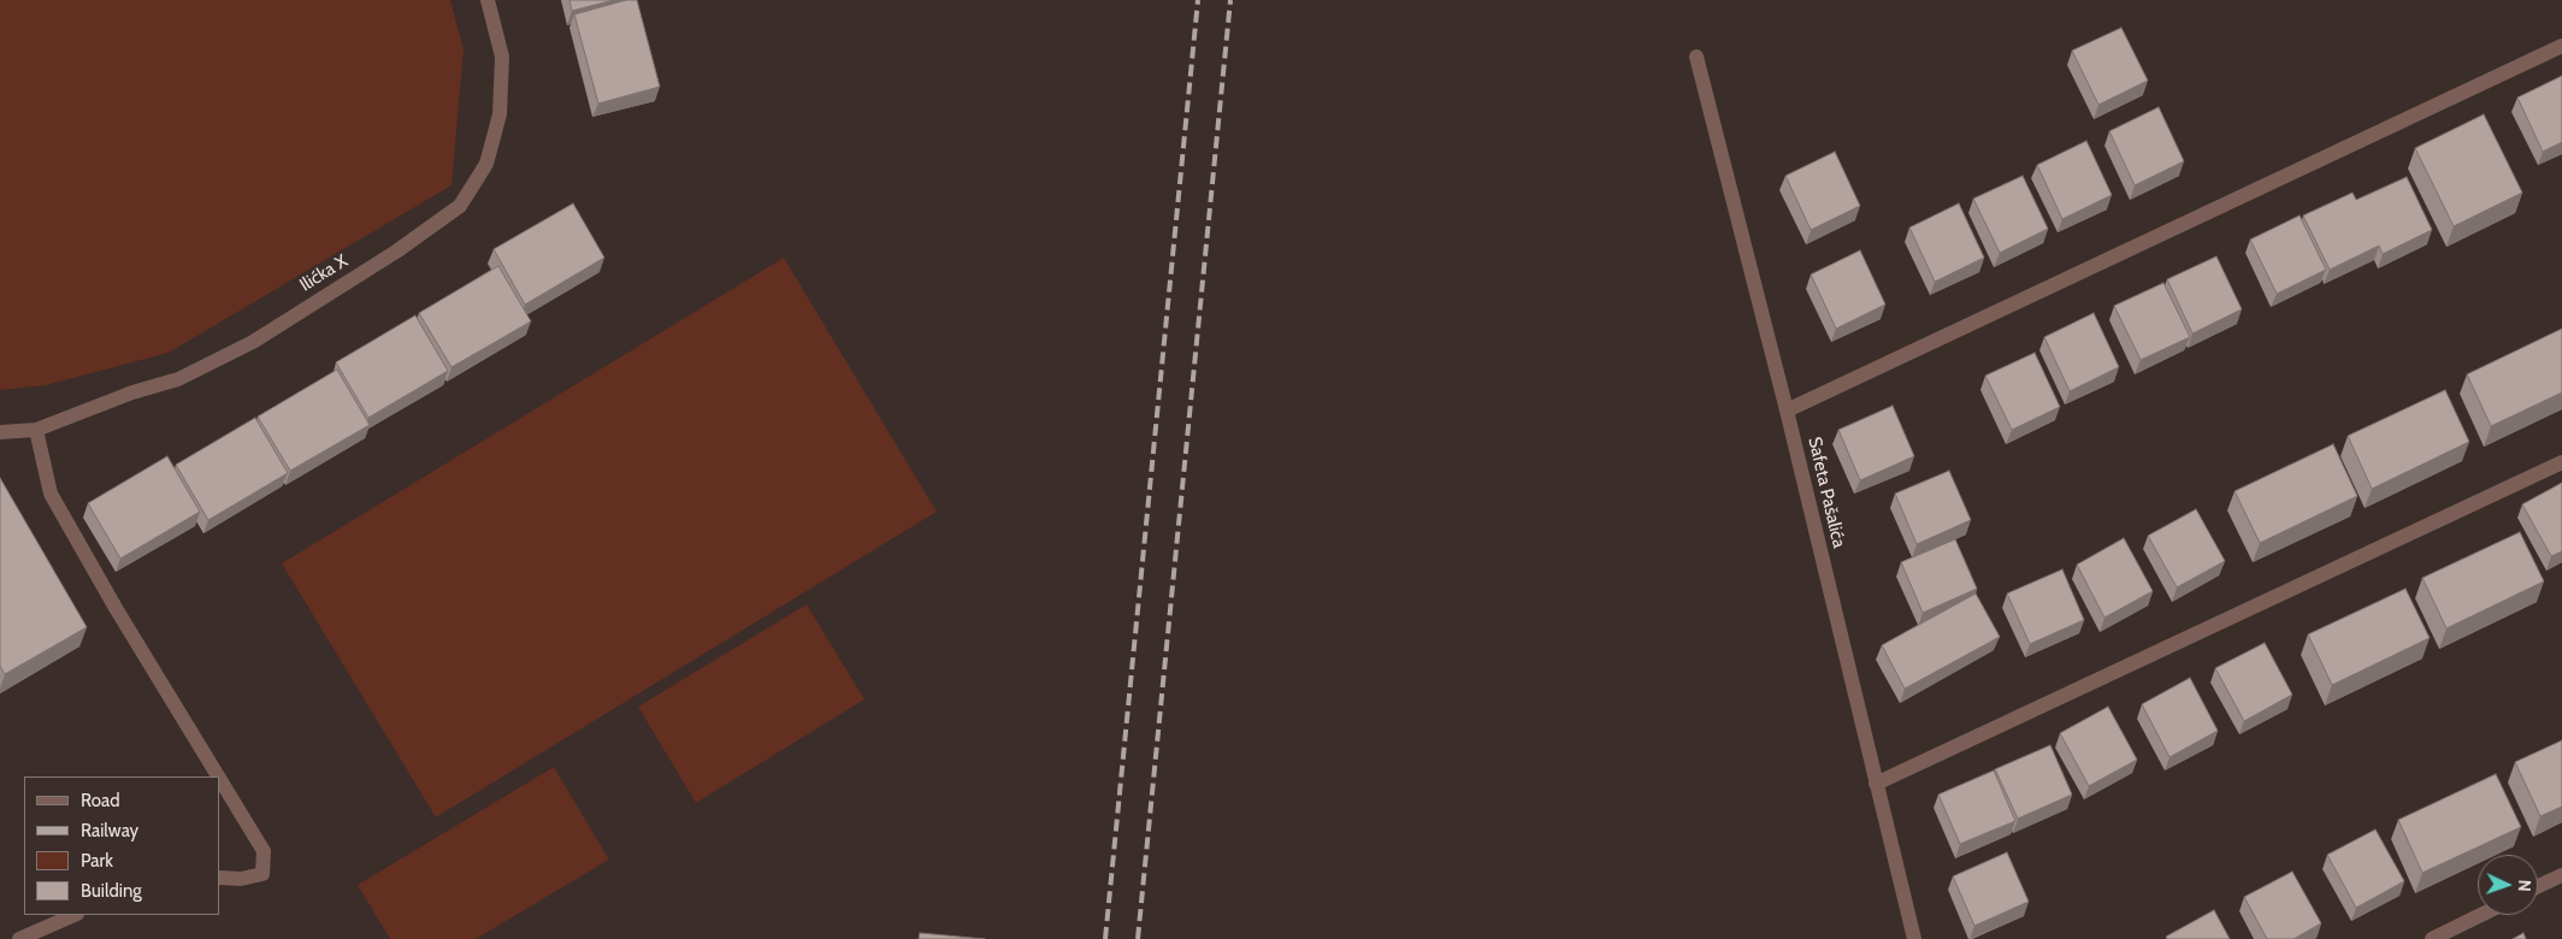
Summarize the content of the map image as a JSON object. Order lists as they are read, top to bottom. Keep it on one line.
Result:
{"streets":{"street":["Ilićka X","Safeta Pašalića"]},"legend":["Road","Railway","Park","Building"],"north":"right"}
